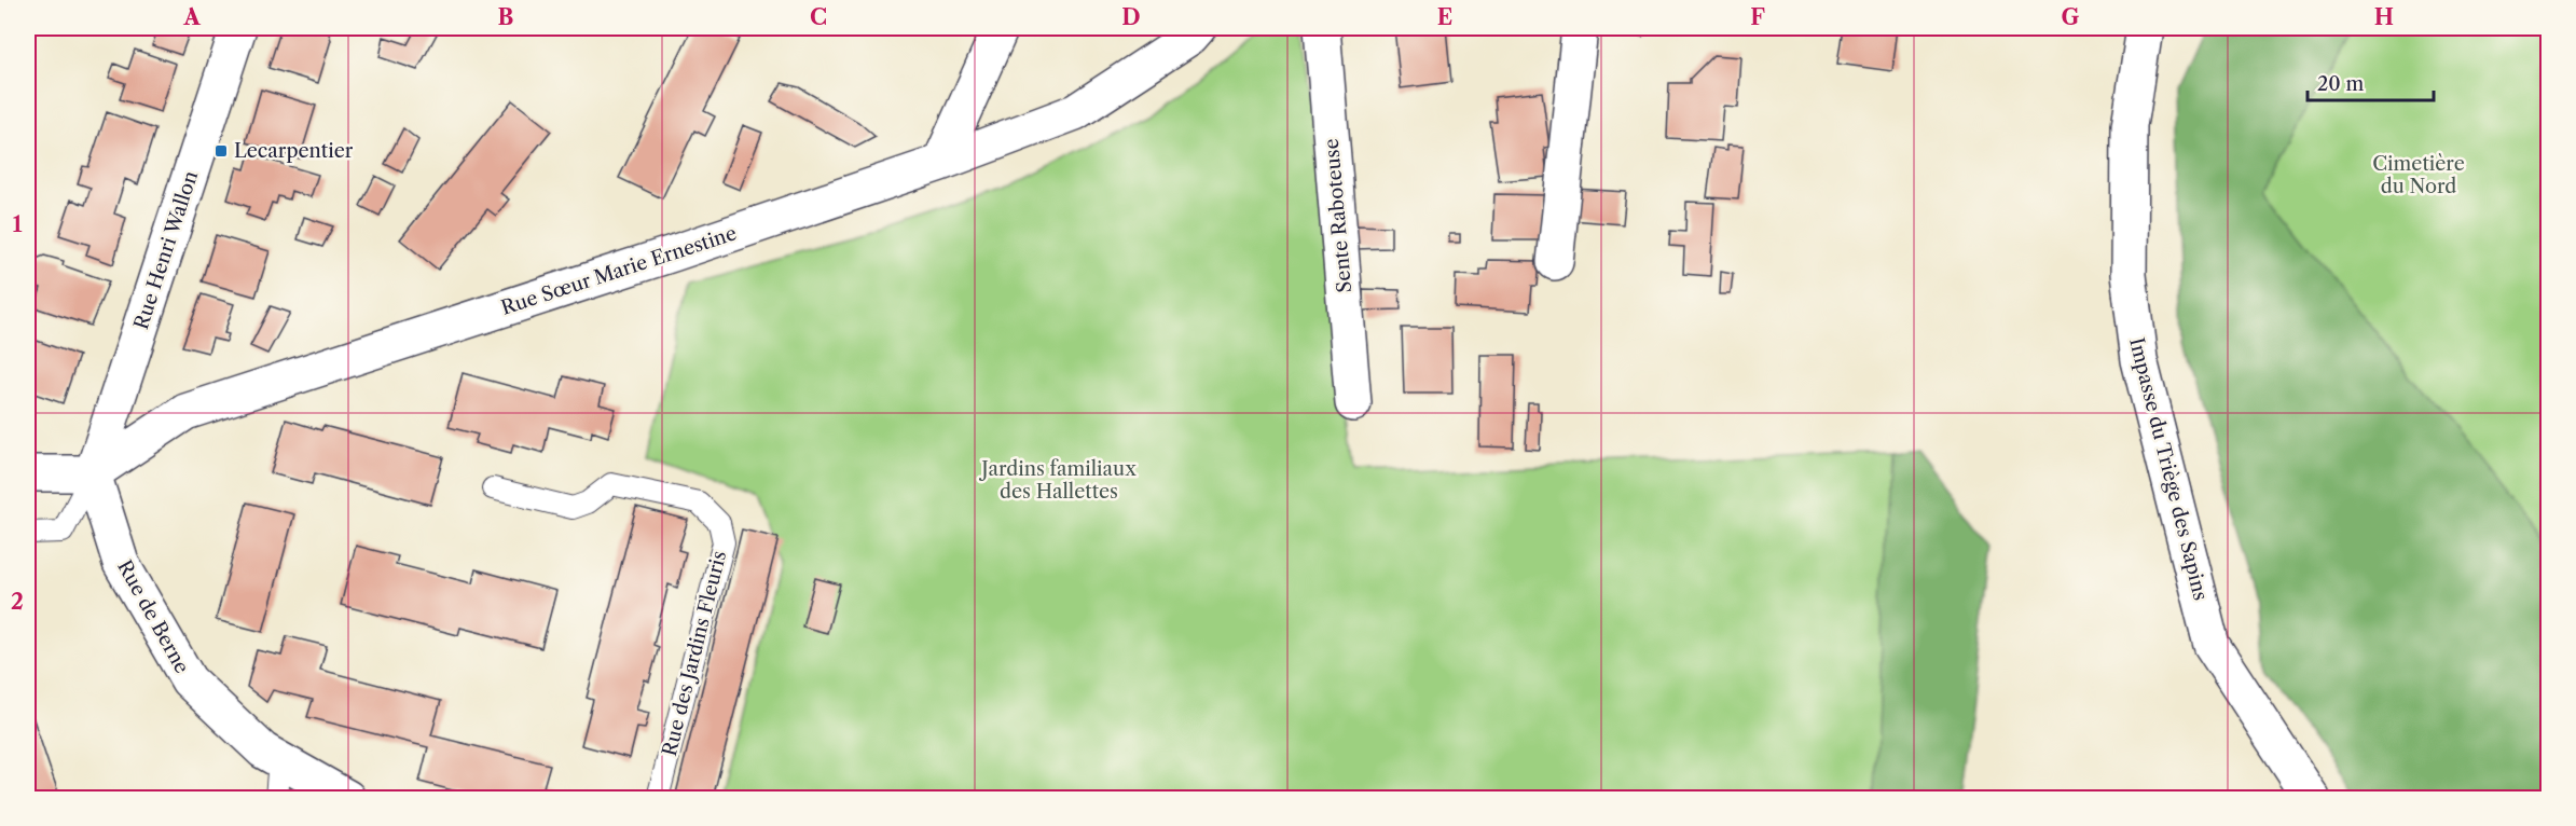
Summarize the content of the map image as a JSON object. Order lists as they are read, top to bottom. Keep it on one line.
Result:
{"streets":{"street":["Sente Raboteuse","Rue Henri Wallon","Rue Sœur Marie Ernestine","Impasse du Triège des Sapins","Rue de Berne"],"lane":["Rue des Jardins Fleuris"]},"crossings":[["Rue Henri Wallon","Rue Sœur Marie Ernestine"],["Rue Henri Wallon","Rue de Berne"],["Rue Sœur Marie Ernestine","Rue de Berne"]],"parks":["Cimetière du Nord","Jardins familiaux des Hallettes"],"places":{"transit":["Lecarpentier"]},"scale_bar":"20 m","grid":{"columns":["A","B","C","D","E","F","G","H"],"rows":["1","2"]}}
